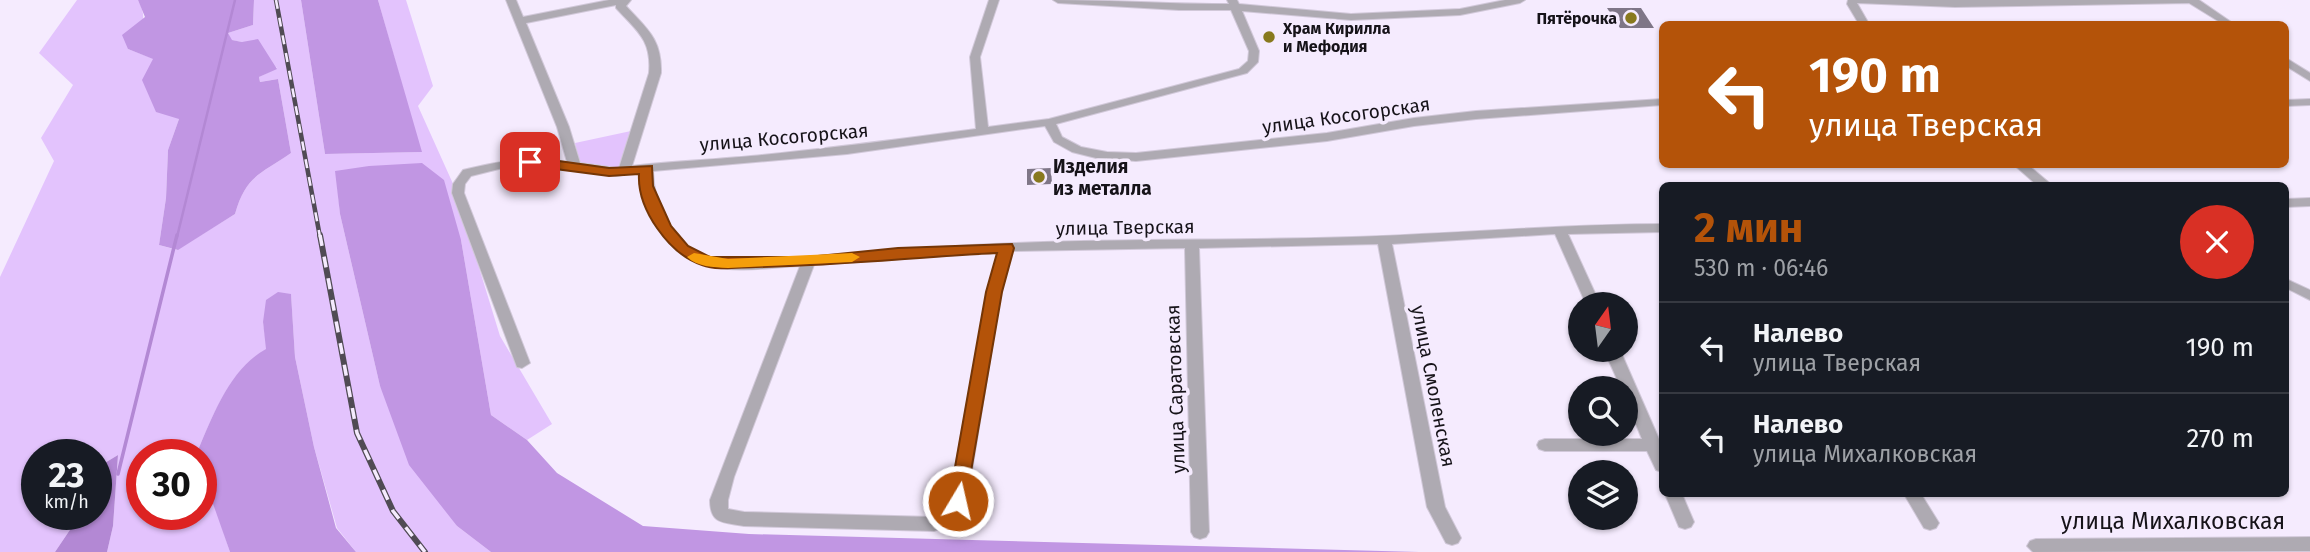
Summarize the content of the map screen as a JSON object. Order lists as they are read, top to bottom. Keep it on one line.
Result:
{"streets":{"street":["улица Косогорская","улица Тверская","улица Смоленская","улица Саратовская","улица Михалковская"]},"crossings":[["улица Косогорская","улица Тверская"],["улица Тверская","улица Смоленская"],["улица Тверская","улица Саратовская"]],"places":["Пятёрочка","Храм Кирилла и Мефодия","Изделия из металла"],"north":"top","page":{"turn":["190 m","улица Тверская"],"heading":["2 мин","530 m · 06:46"],"list":[{"name":"Налево","note":"улица Тверская","value":"190 m"},{"name":"Налево","note":"улица Михалковская","value":"270 m"}],"speed":"23 km/h","limit":"30"}}
